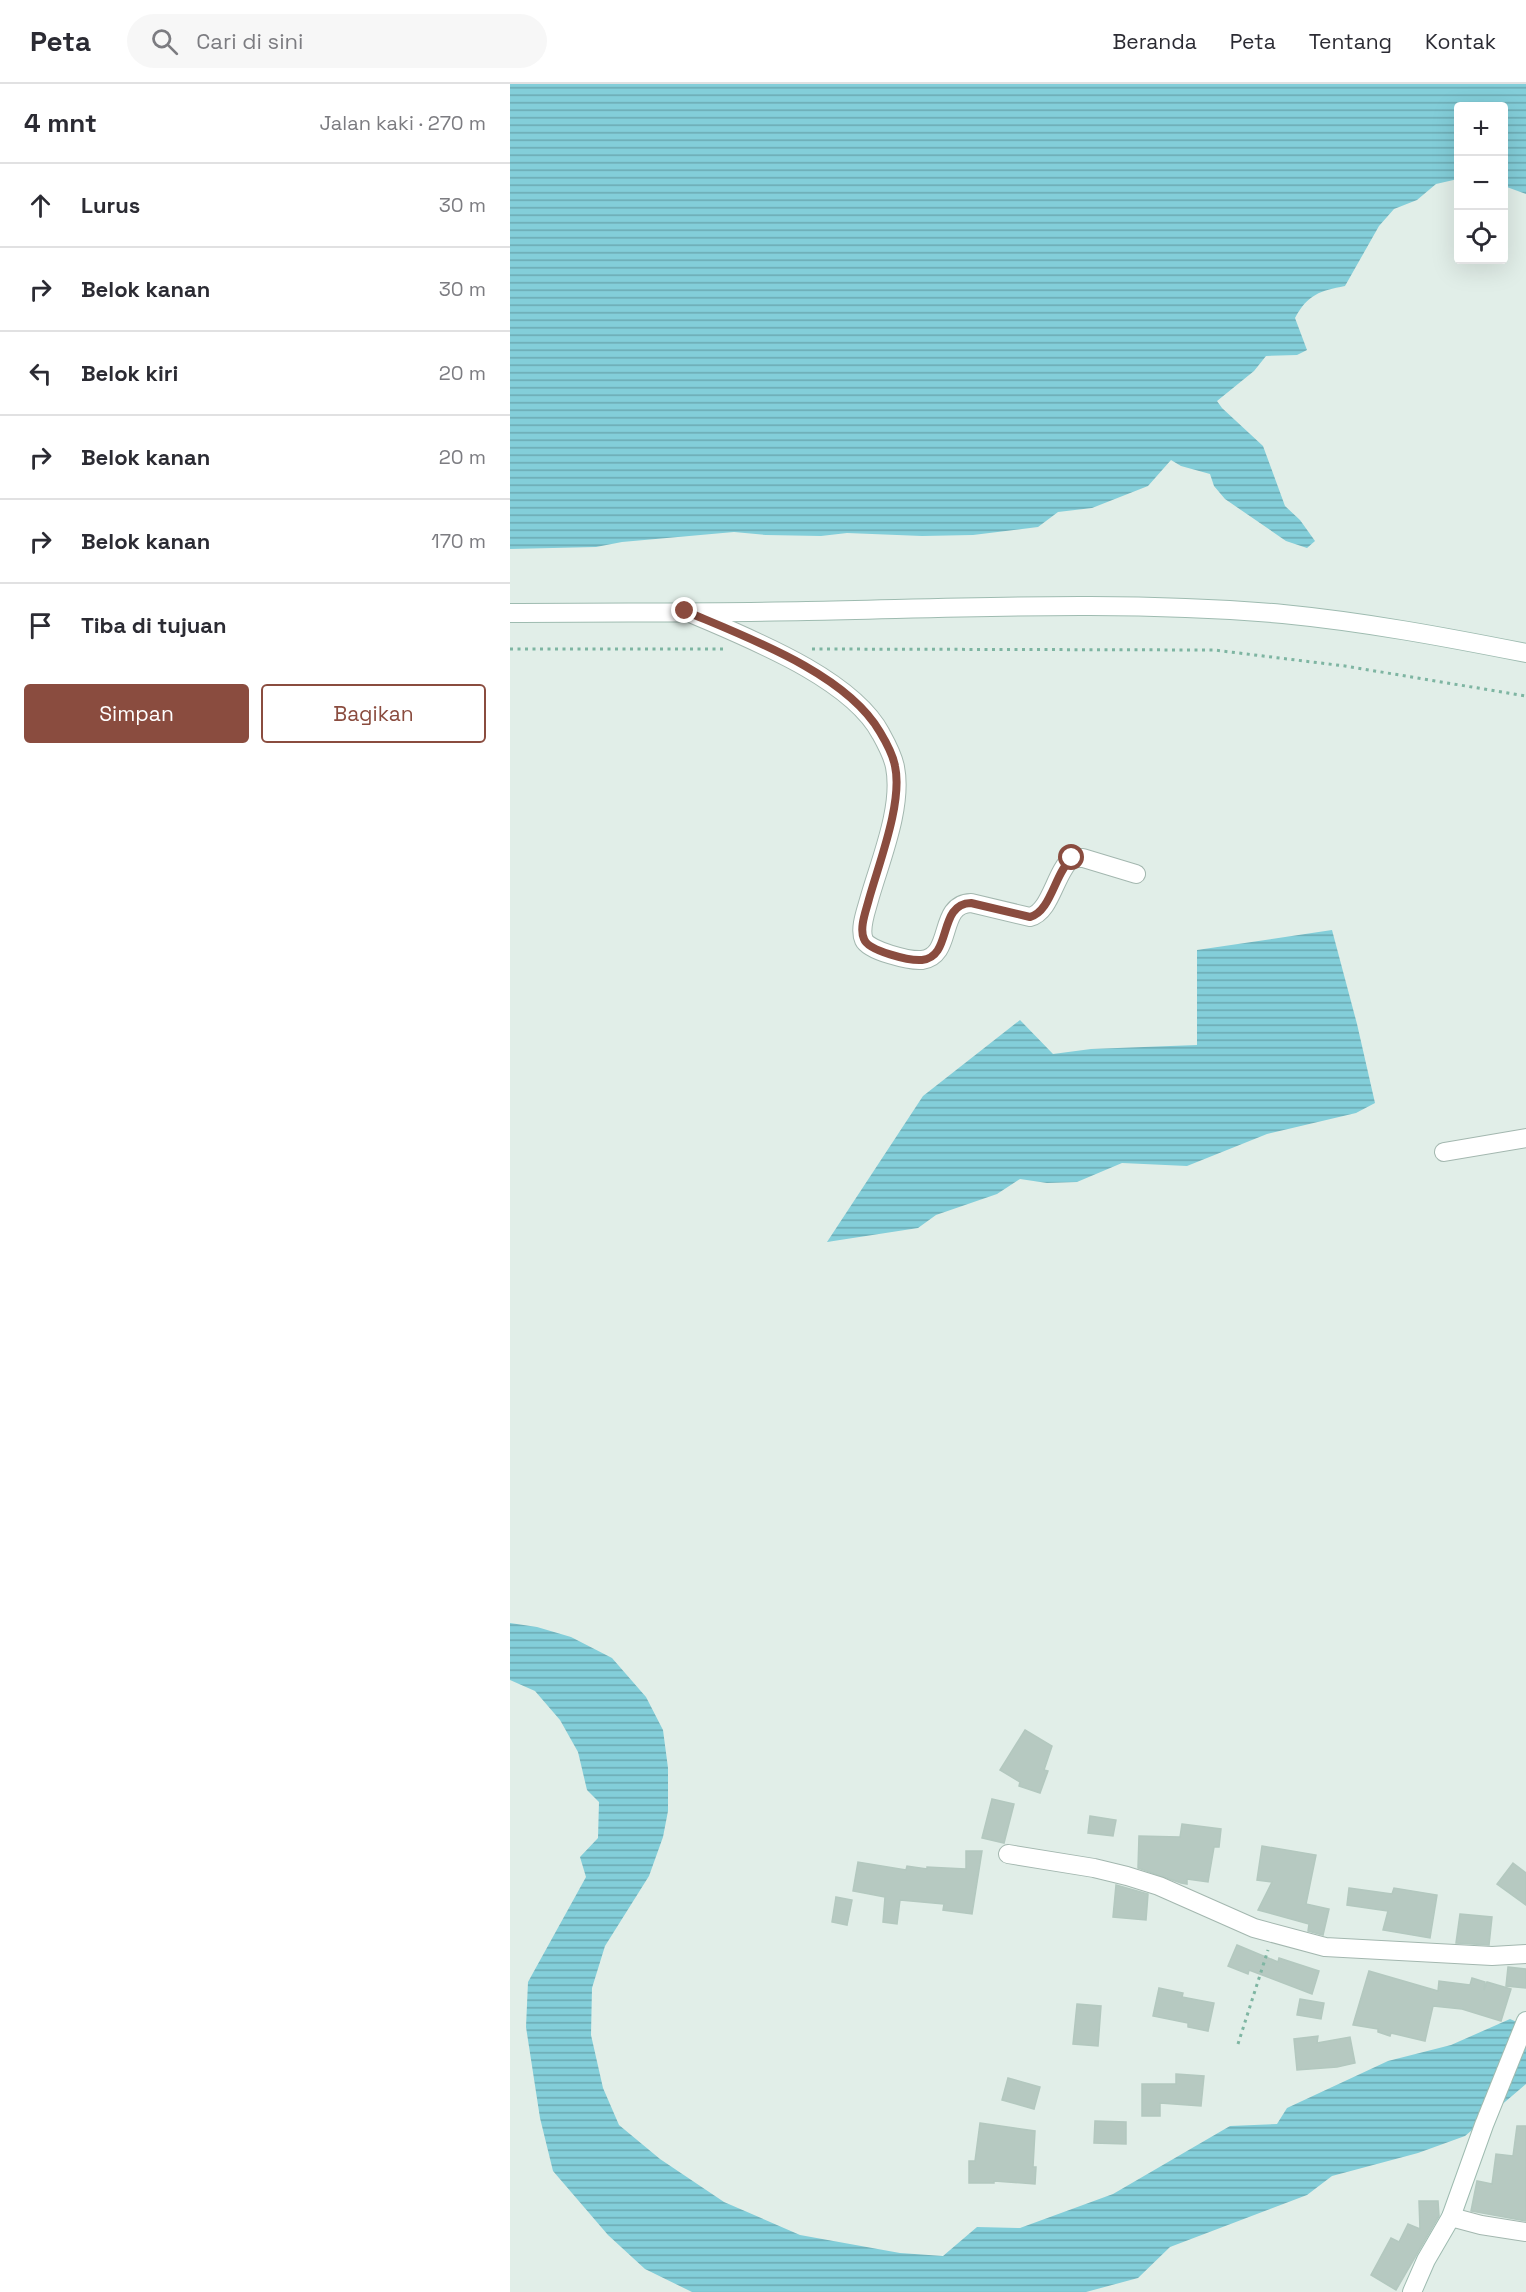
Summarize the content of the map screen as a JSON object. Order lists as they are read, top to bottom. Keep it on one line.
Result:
{"page":{"header":"Peta","search":"Cari di sini","nav":["Beranda","Peta","Tentang","Kontak"],"heading":["4 mnt","Jalan kaki · 270 m"],"map_buttons":["+","−"],"list":[["Lurus","30 m"],["Belok kanan","30 m"],["Belok kiri","20 m"],["Belok kanan","20 m"],["Belok kanan","170 m"],"Tiba di tujuan"],"buttons":["Simpan","Bagikan"]}}
